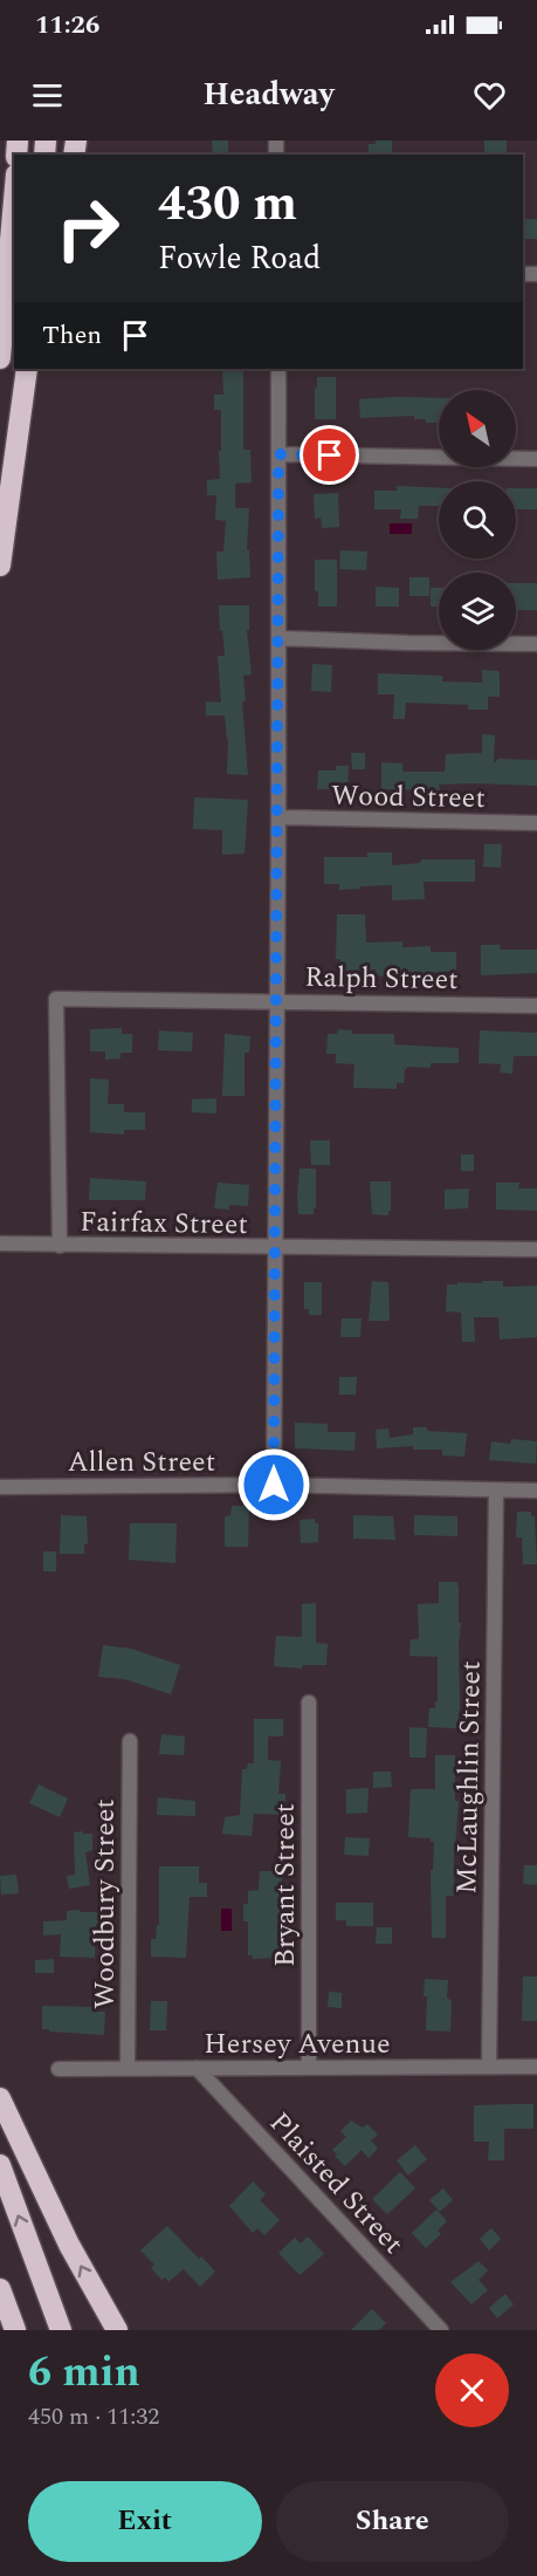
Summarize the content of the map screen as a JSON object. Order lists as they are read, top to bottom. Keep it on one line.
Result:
{"streets":{"street":["Wood Street","Ralph Street","Fairfax Street","Allen Street","McLaughlin Street","Bryant Street","Woodbury Street","Hersey Avenue","Plaisted Street"]},"crossings":[["Ralph Street","Fairfax Street"],["Allen Street","McLaughlin Street"],["McLaughlin Street","Hersey Avenue"],["Bryant Street","Hersey Avenue"],["Woodbury Street","Hersey Avenue"],["Hersey Avenue","Plaisted Street"]],"north":"top left","page":{"status":"11:26","header":"Headway","turn":["430 m","Fowle Road"],"then":"Then","heading":["6 min","450 m · 11:32"],"buttons":["Exit","Share"]}}
